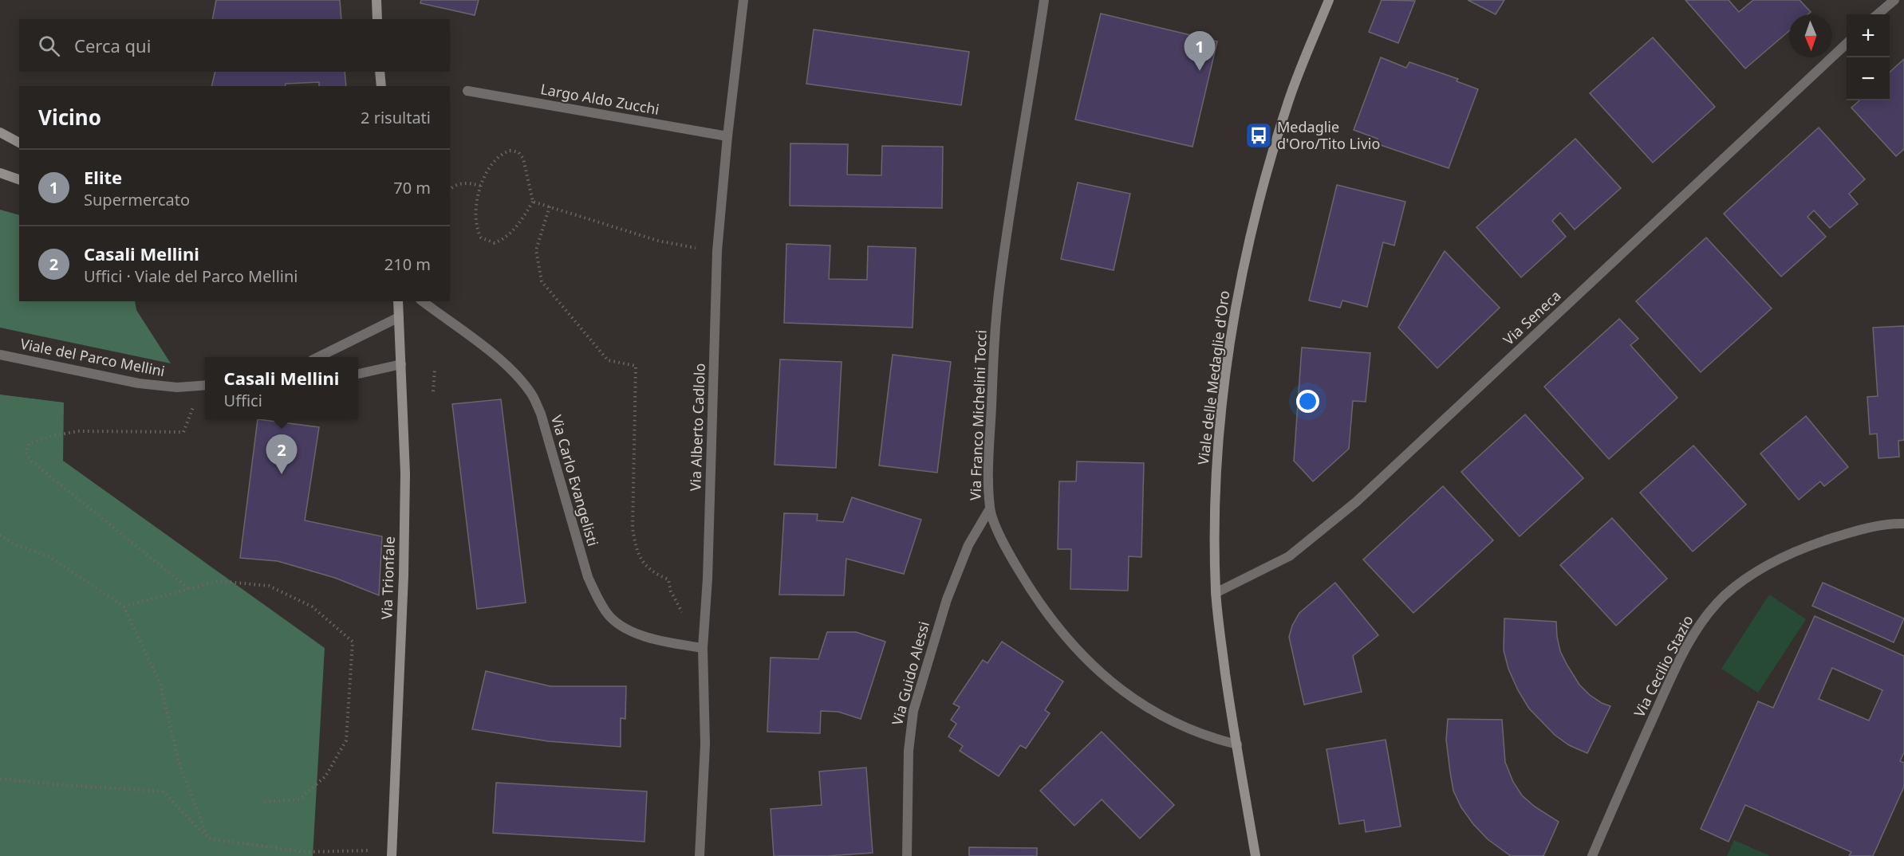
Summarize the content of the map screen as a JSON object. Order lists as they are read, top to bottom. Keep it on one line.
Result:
{"streets":{"main road":["Viale delle Medaglie d'Oro","Via Trionfale"],"street":["Largo Aldo Zucchi","Via Seneca","Viale del Parco Mellini","Via Franco Michelini Tocci","Via Alberto Cadlolo","Via Carlo Evangelisti","Via Cecilio Stazio","Via Guido Alessi"]},"crossings":[["Largo Aldo Zucchi","Via Alberto Cadlolo"],["Via Seneca","Viale delle Medaglie d'Oro"],["Viale delle Medaglie d'Oro","Via Franco Michelini Tocci"],["Via Franco Michelini Tocci","Via Guido Alessi"],["Via Alberto Cadlolo","Via Carlo Evangelisti"]],"places":{"bus stop":["Medaglie d'Oro/Tito Livio"]},"north":"bottom","page":{"map_buttons":["+","−"],"search":"Cerca qui","pins":["1","2"],"heading":["Vicino","2 risultati"],"list":[{"mark":"1","name":"Elite","note":"Supermercato","value":"70 m"},{"mark":"2","name":"Casali Mellini","note":"Uffici · Viale del Parco Mellini","value":"210 m"}],"popup":["Casali Mellini","Uffici"]}}
